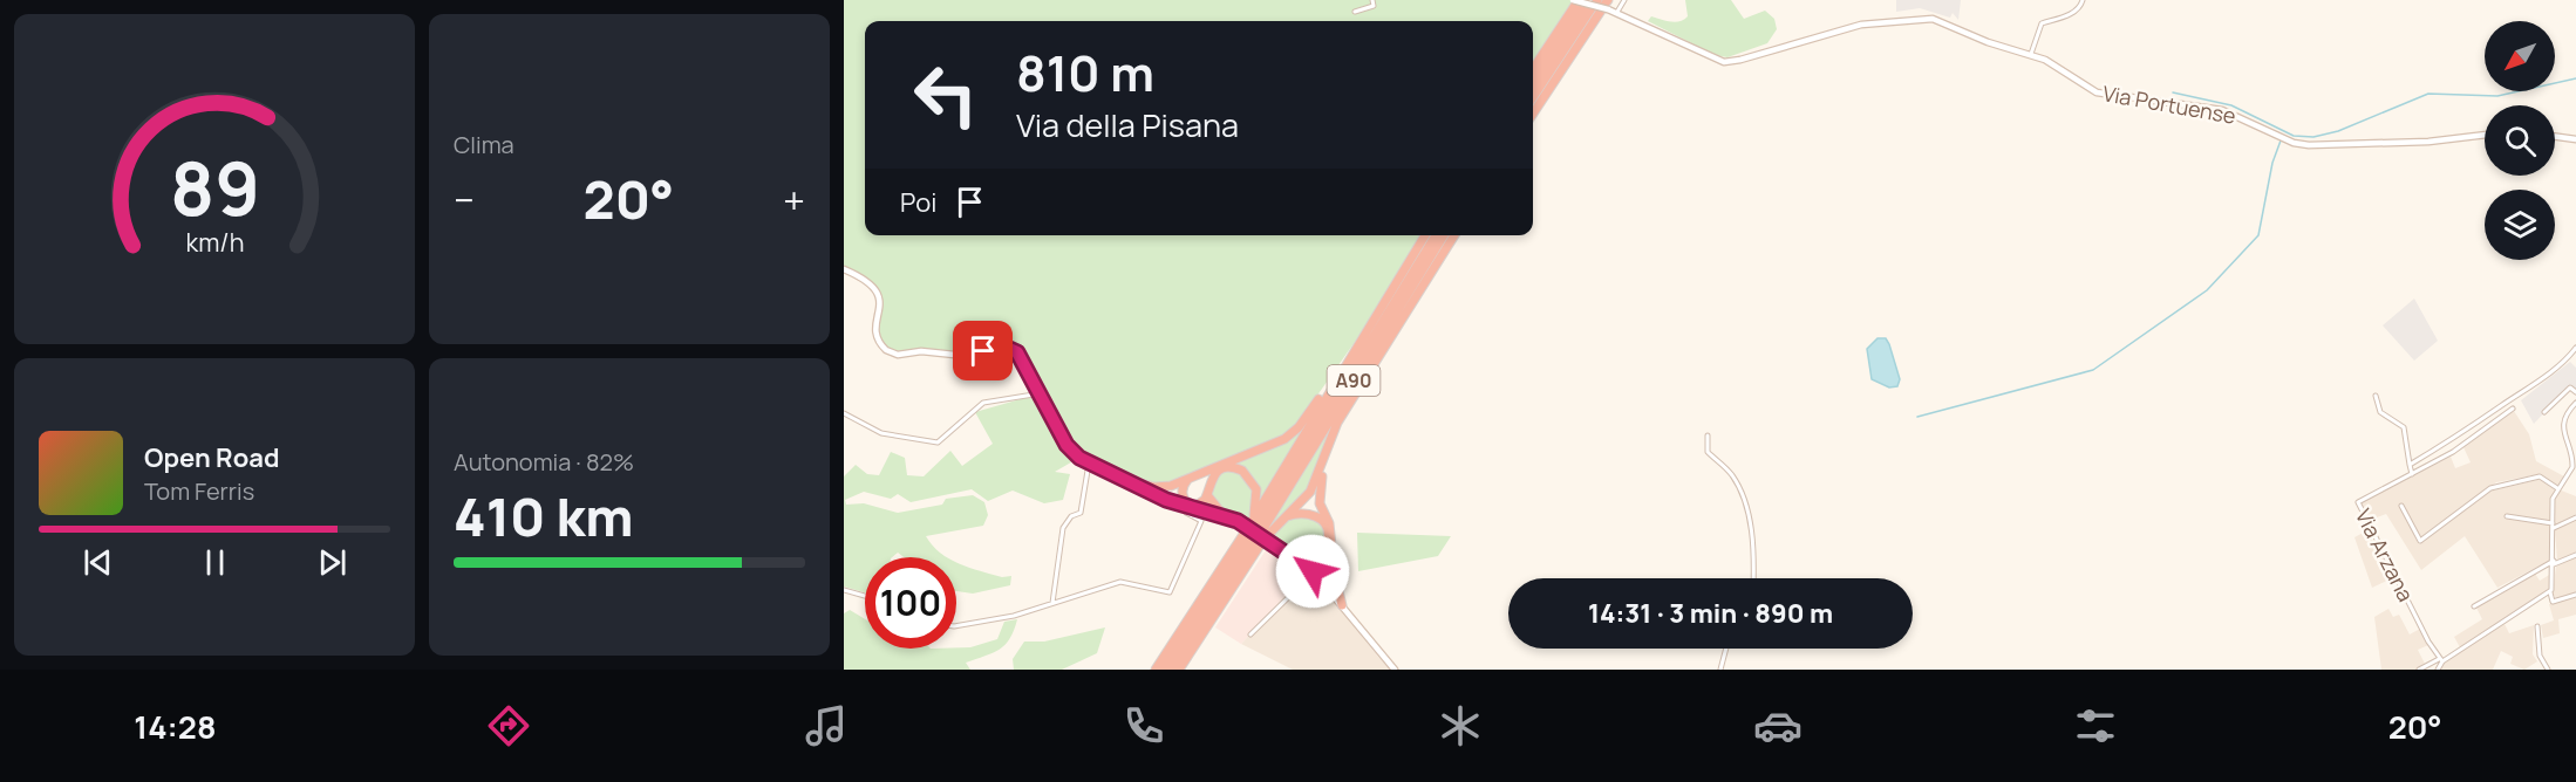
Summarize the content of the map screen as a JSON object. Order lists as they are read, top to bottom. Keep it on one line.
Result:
{"streets":{"highway":["A90"],"main road":["Via Portuense"],"street":["Via Arzana"]},"north":"bottom left","page":{"tile":["Clima",["Autonomia · 82%","410 km"]],"turn":["810 m","Via della Pisana"],"then":"Poi","heat":["−","20°","+"],"song":["Open Road","Tom Ferris"],"limit":"100","trip":"14:31 · 3 min · 890 m","tabs":["14:28","20°"],"gauge":["89","km/h"]}}
